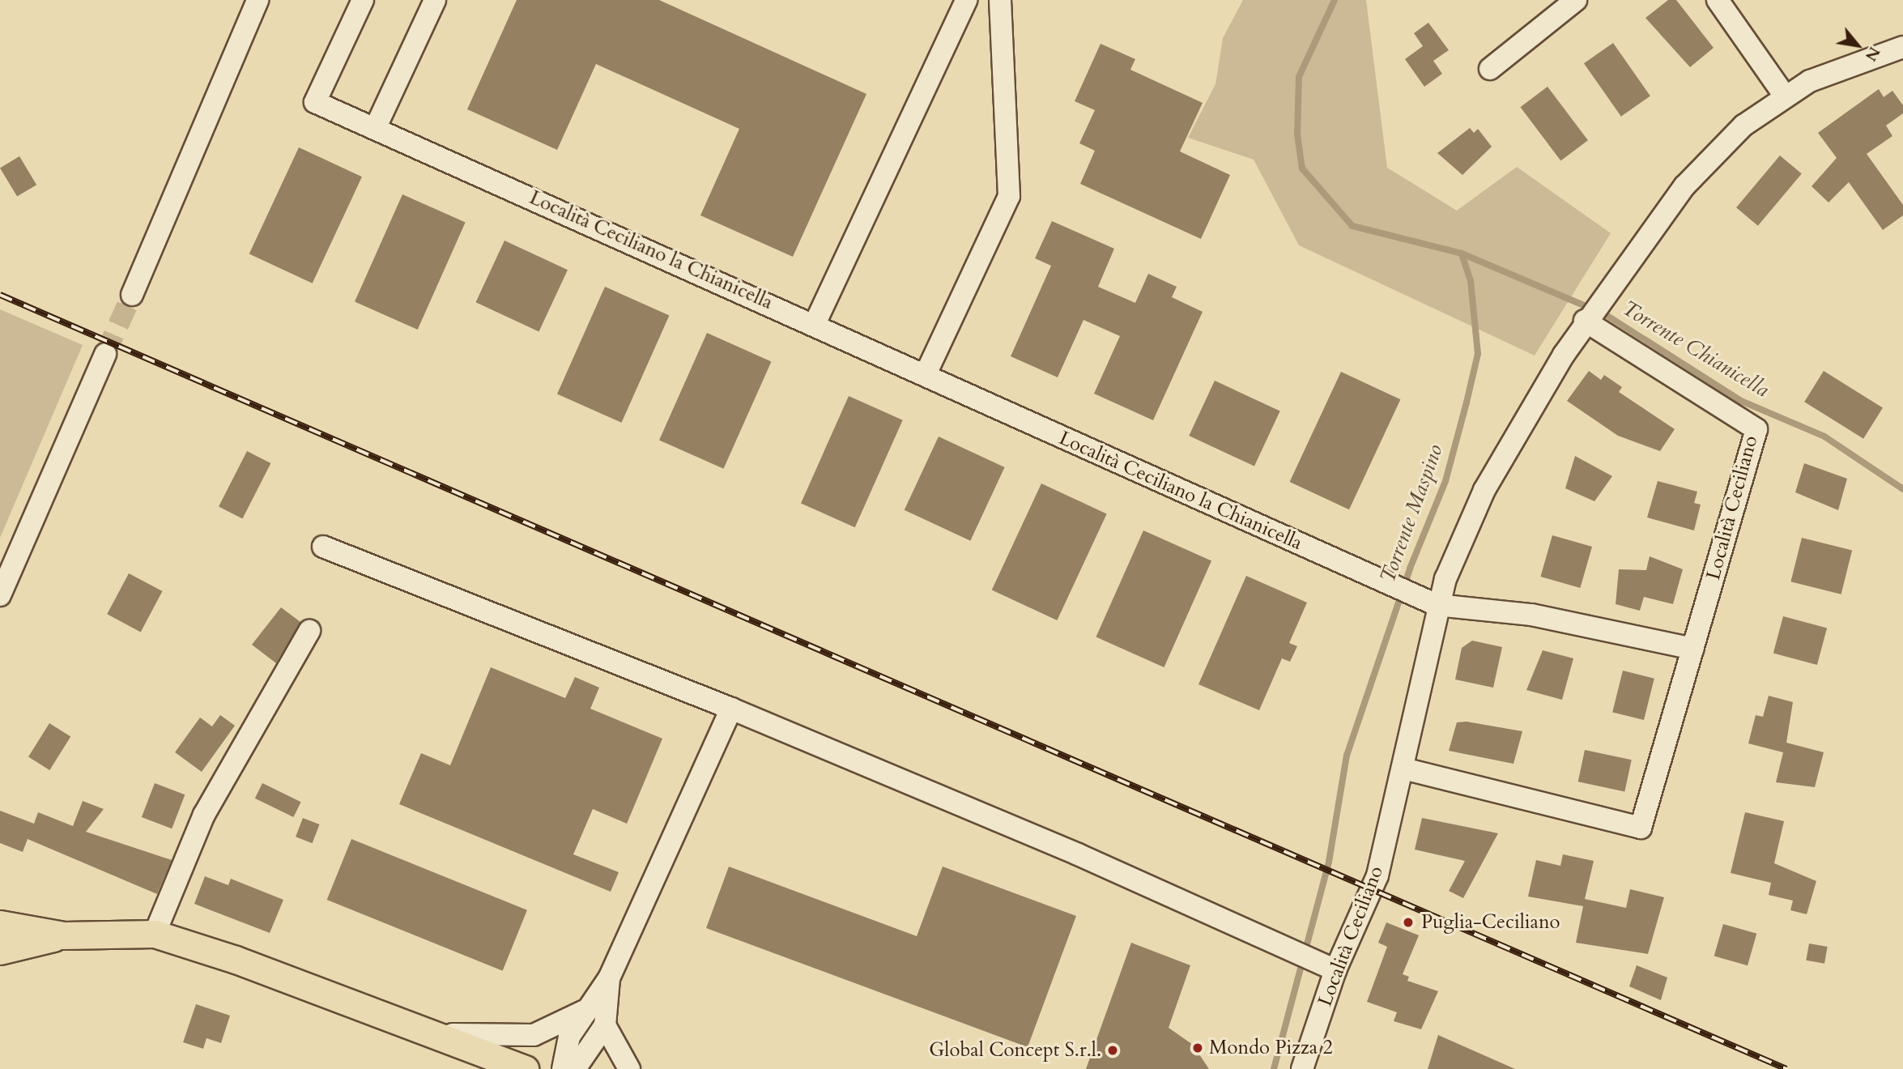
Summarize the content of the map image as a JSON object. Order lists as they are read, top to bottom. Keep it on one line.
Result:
{"streets":{"street":["Località Ceciliano la Chianicella","Località Ceciliano"]},"crossings":[["Località Ceciliano la Chianicella","Località Ceciliano"]],"water":["Torrente Chianicella","Torrente Maspino"],"places":["Puglia-Ceciliano","Mondo Pizza 2","Global Concept S.r.l."],"north":"bottom right"}
